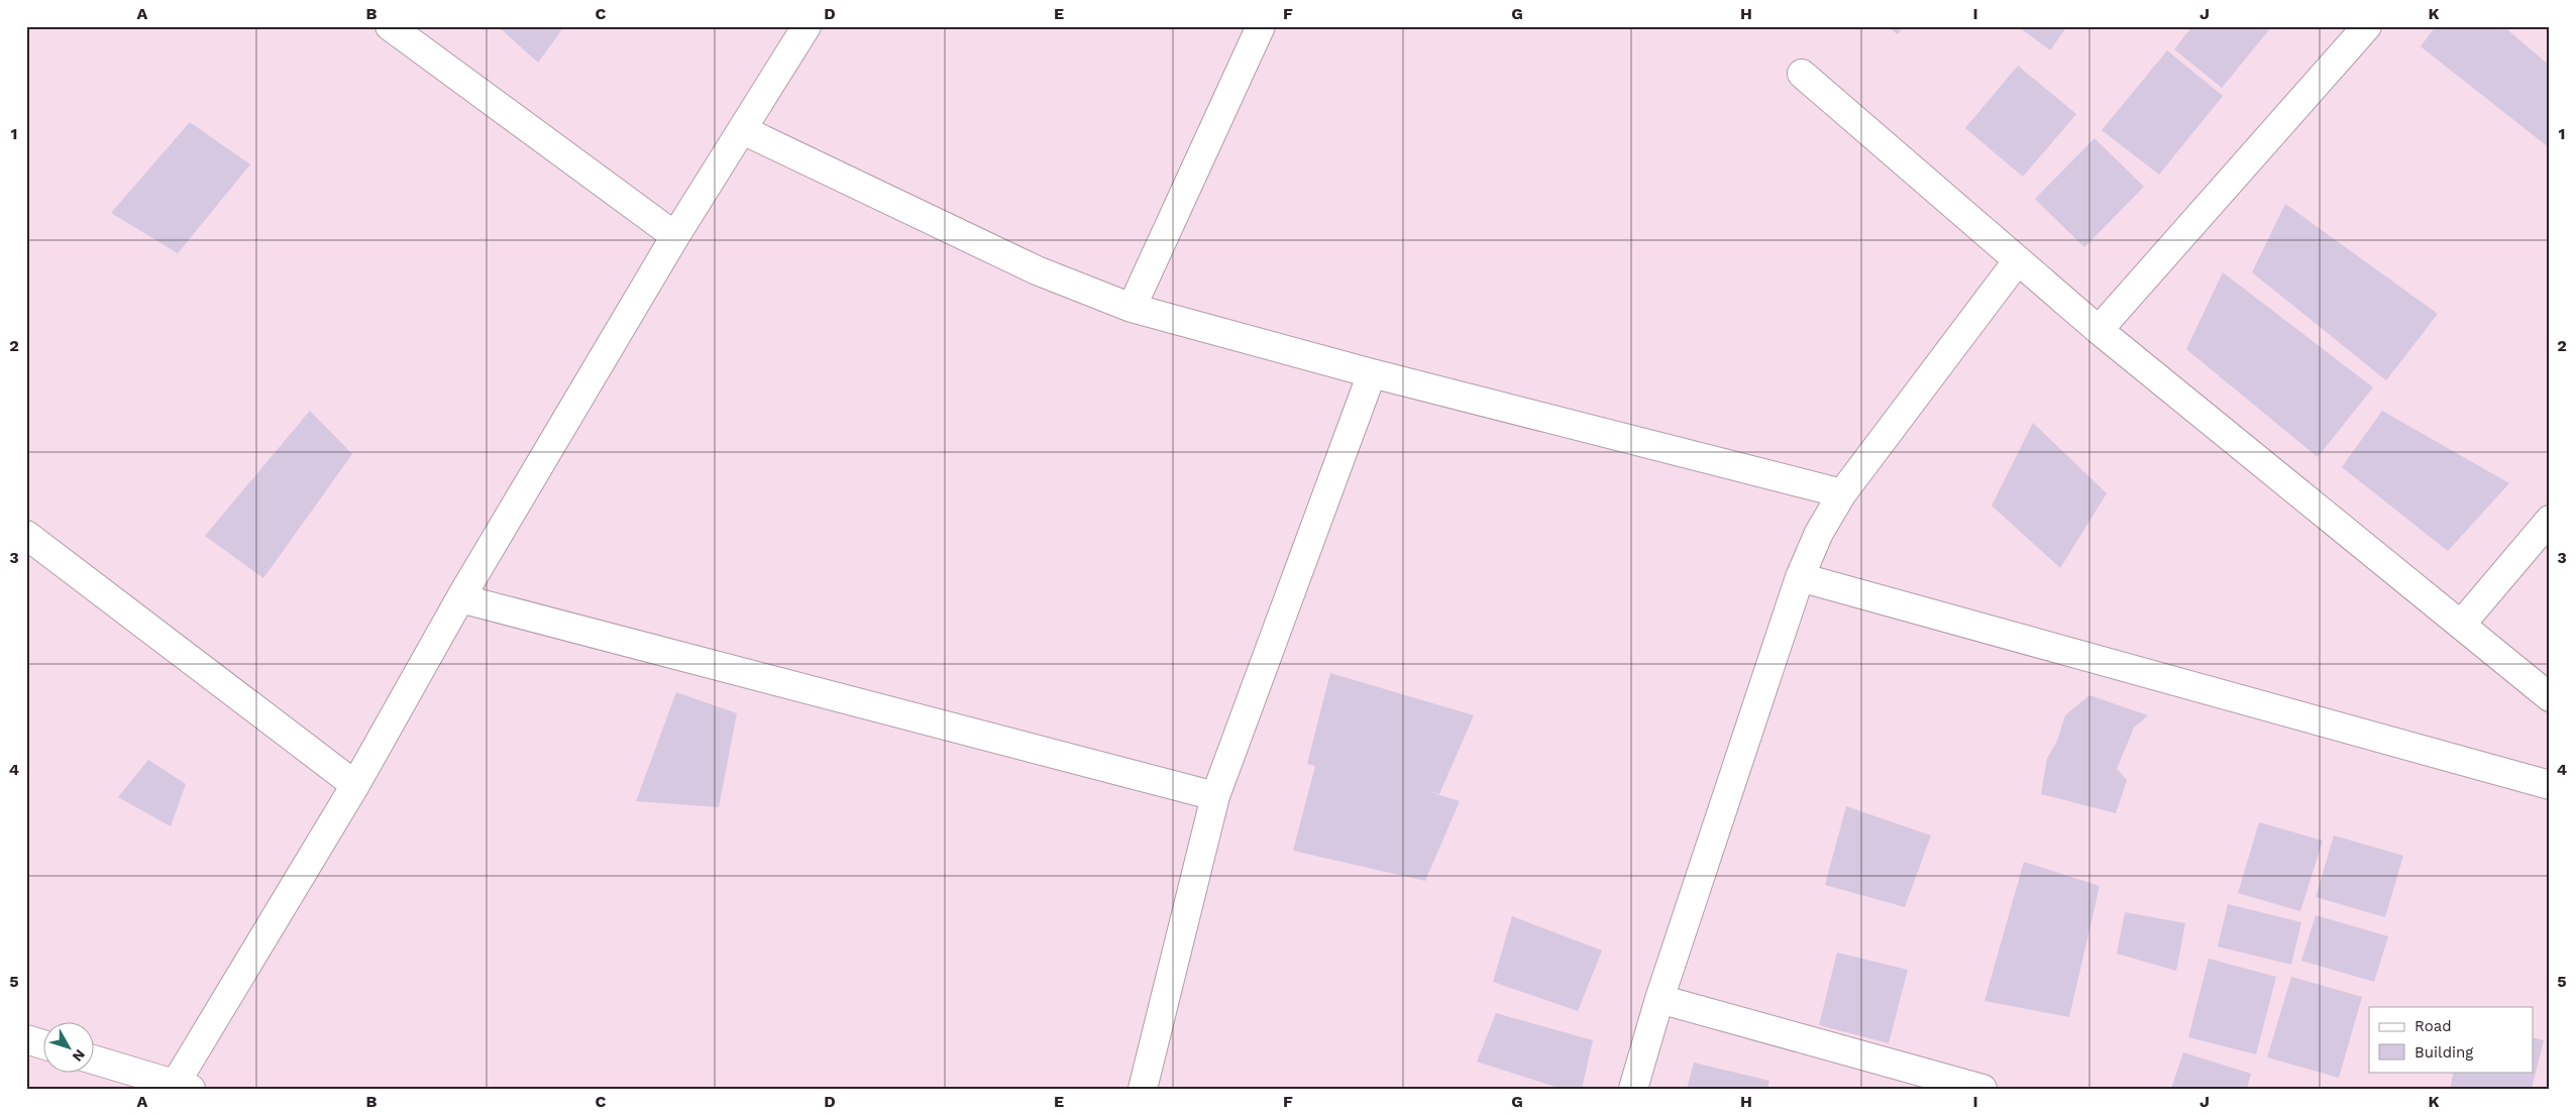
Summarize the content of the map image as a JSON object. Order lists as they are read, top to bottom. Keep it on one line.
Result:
{"legend":["Road","Building"],"north":"bottom right","grid":{"columns":["A","B","C","D","E","F","G","H","I","J","K"],"rows":["1","2","3","4","5"]}}
